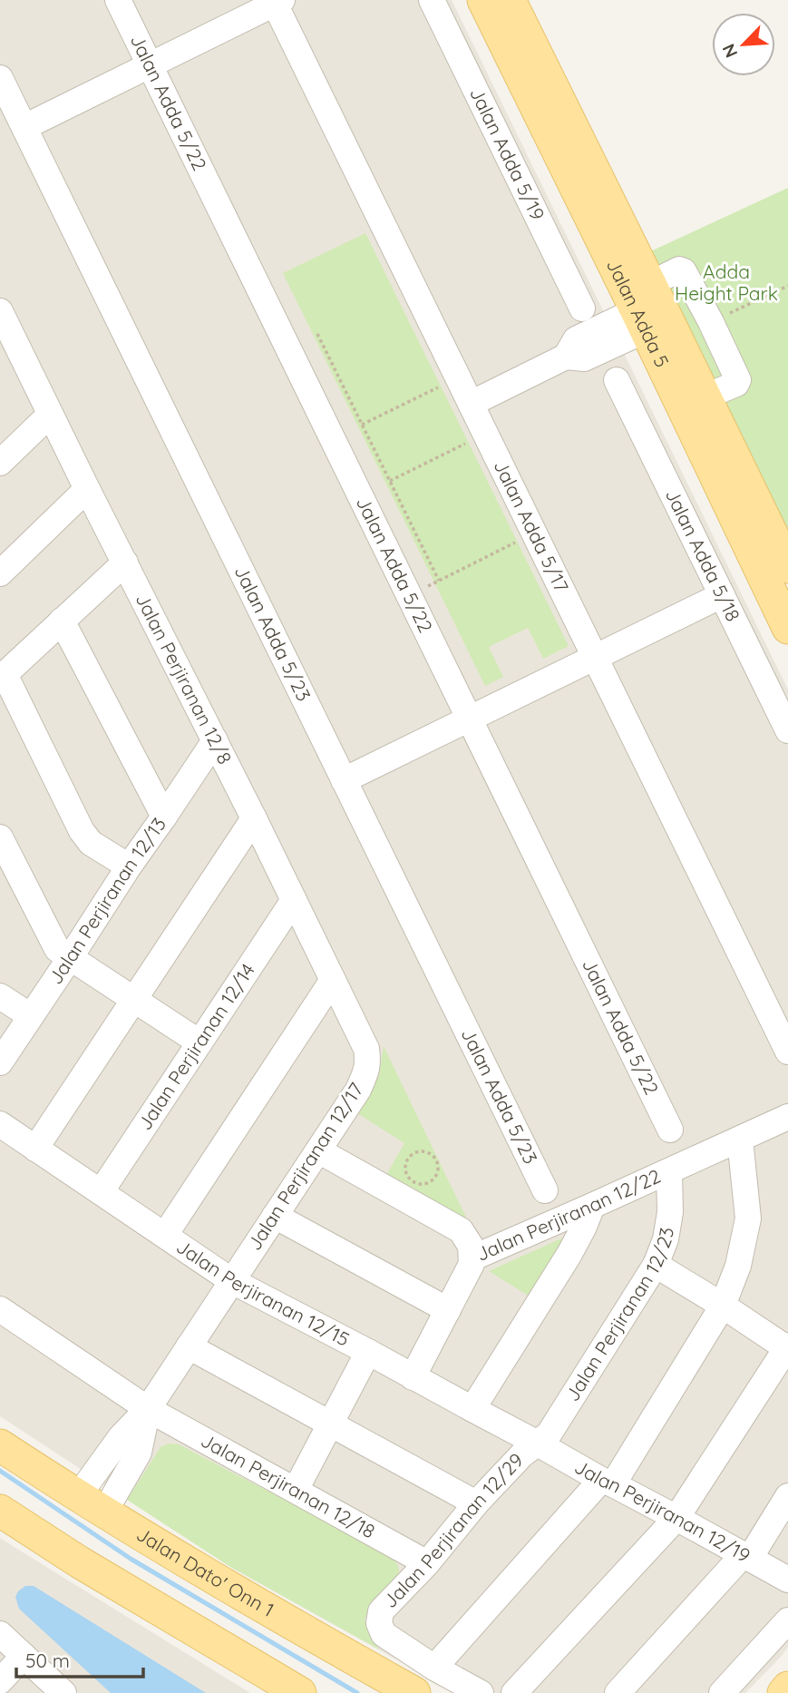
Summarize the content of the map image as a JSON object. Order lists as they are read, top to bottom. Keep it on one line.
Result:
{"streets":{"main road":["Jalan Adda 5","Jalan Dato' Onn 1"],"street":["Jalan Adda 5/22","Jalan Adda 5/19","Jalan Adda 5/17","Jalan Adda 5/18","Jalan Adda 5/23","Jalan Perjiranan 12/8","Jalan Perjiranan 12/13","Jalan Perjiranan 12/14","Jalan Perjiranan 12/17","Jalan Perjiranan 12/22","Jalan Perjiranan 12/15","Jalan Perjiranan 12/23","Jalan Perjiranan 12/18","Jalan Perjiranan 12/19","Jalan Perjiranan 12/29"]},"crossings":[["Jalan Perjiranan 12/8","Jalan Perjiranan 12/13"],["Jalan Perjiranan 12/8","Jalan Perjiranan 12/14"],["Jalan Perjiranan 12/8","Jalan Perjiranan 12/17"],["Jalan Perjiranan 12/14","Jalan Perjiranan 12/15"],["Jalan Perjiranan 12/17","Jalan Perjiranan 12/15"],["Jalan Perjiranan 12/17","Jalan Perjiranan 12/18"],["Jalan Perjiranan 12/17","Jalan Dato' Onn 1"],["Jalan Perjiranan 12/22","Jalan Perjiranan 12/15"],["Jalan Perjiranan 12/22","Jalan Perjiranan 12/23"],["Jalan Perjiranan 12/15","Jalan Perjiranan 12/23"],["Jalan Perjiranan 12/15","Jalan Perjiranan 12/19"],["Jalan Perjiranan 12/15","Jalan Perjiranan 12/29"],["Jalan Perjiranan 12/23","Jalan Perjiranan 12/19"],["Jalan Perjiranan 12/23","Jalan Perjiranan 12/29"],["Jalan Perjiranan 12/18","Jalan Perjiranan 12/29"],["Jalan Perjiranan 12/19","Jalan Perjiranan 12/29"]],"parks":["Adda Height Park"],"scale_bar":"50 m","north":"bottom left"}
